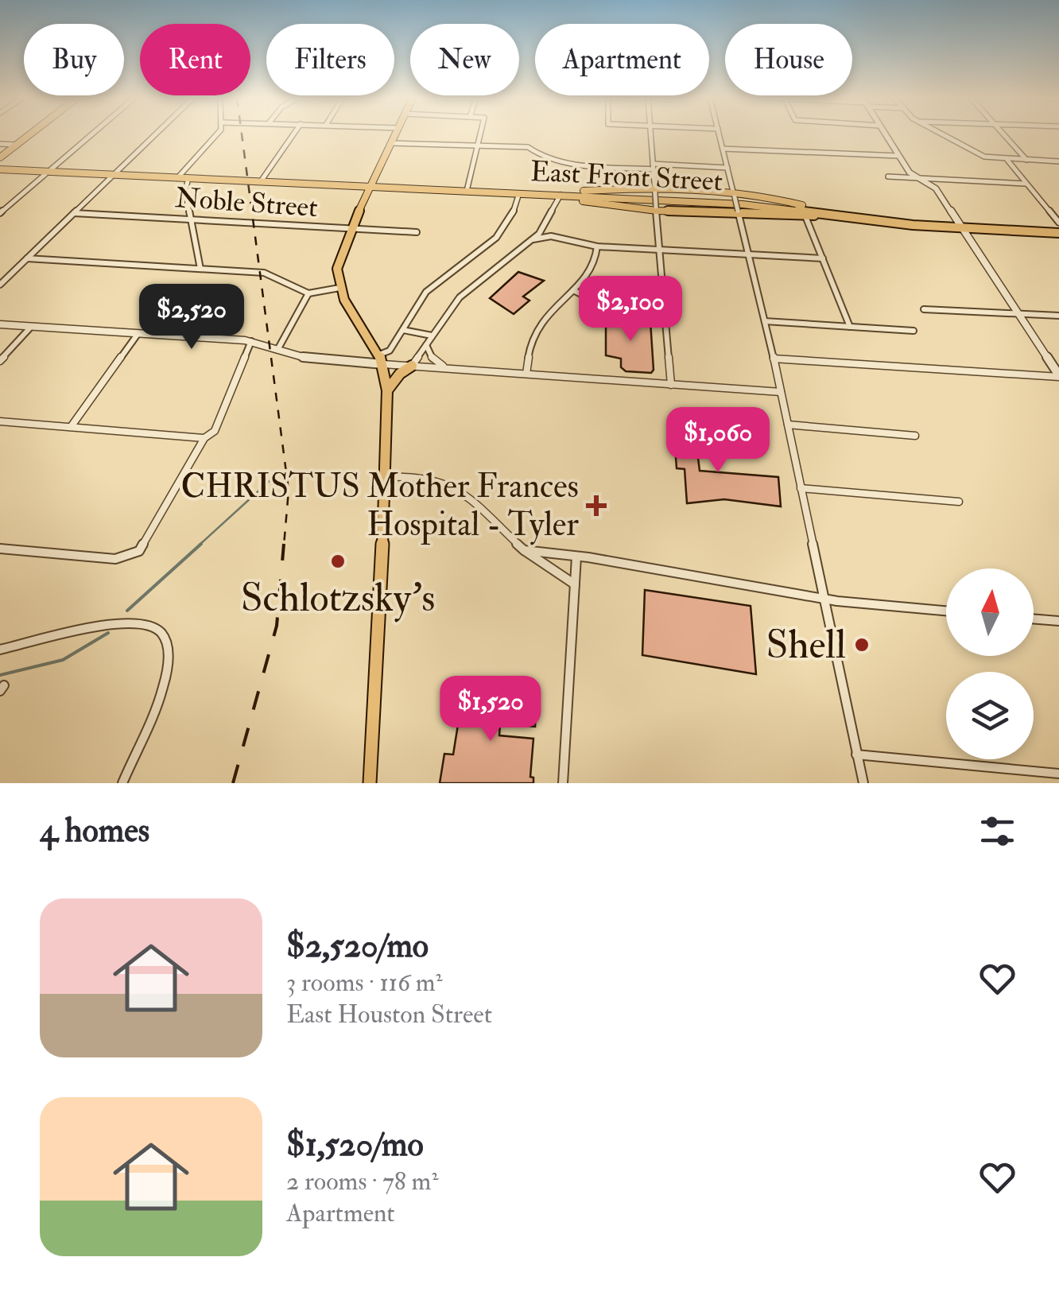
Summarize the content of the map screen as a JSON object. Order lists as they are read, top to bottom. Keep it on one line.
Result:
{"streets":{"main road":["East Front Street"],"street":["Noble Street"]},"places":{"health":["CHRISTUS Mother Frances Hospital - Tyler"],"other":["Schlotzsky's","Shell"]},"north":"top","page":{"chip":["Buy","Rent","Filters","New","Apartment","House"],"price":["$2,100","$2,520","$1,060","$1,520"],"heading":"4 homes","list":[{"name":"$2,520/mo","note":"3 rooms · 116 m² · East Houston Street"},{"name":"$1,520/mo","note":"2 rooms · 78 m² · Apartment"}]}}
